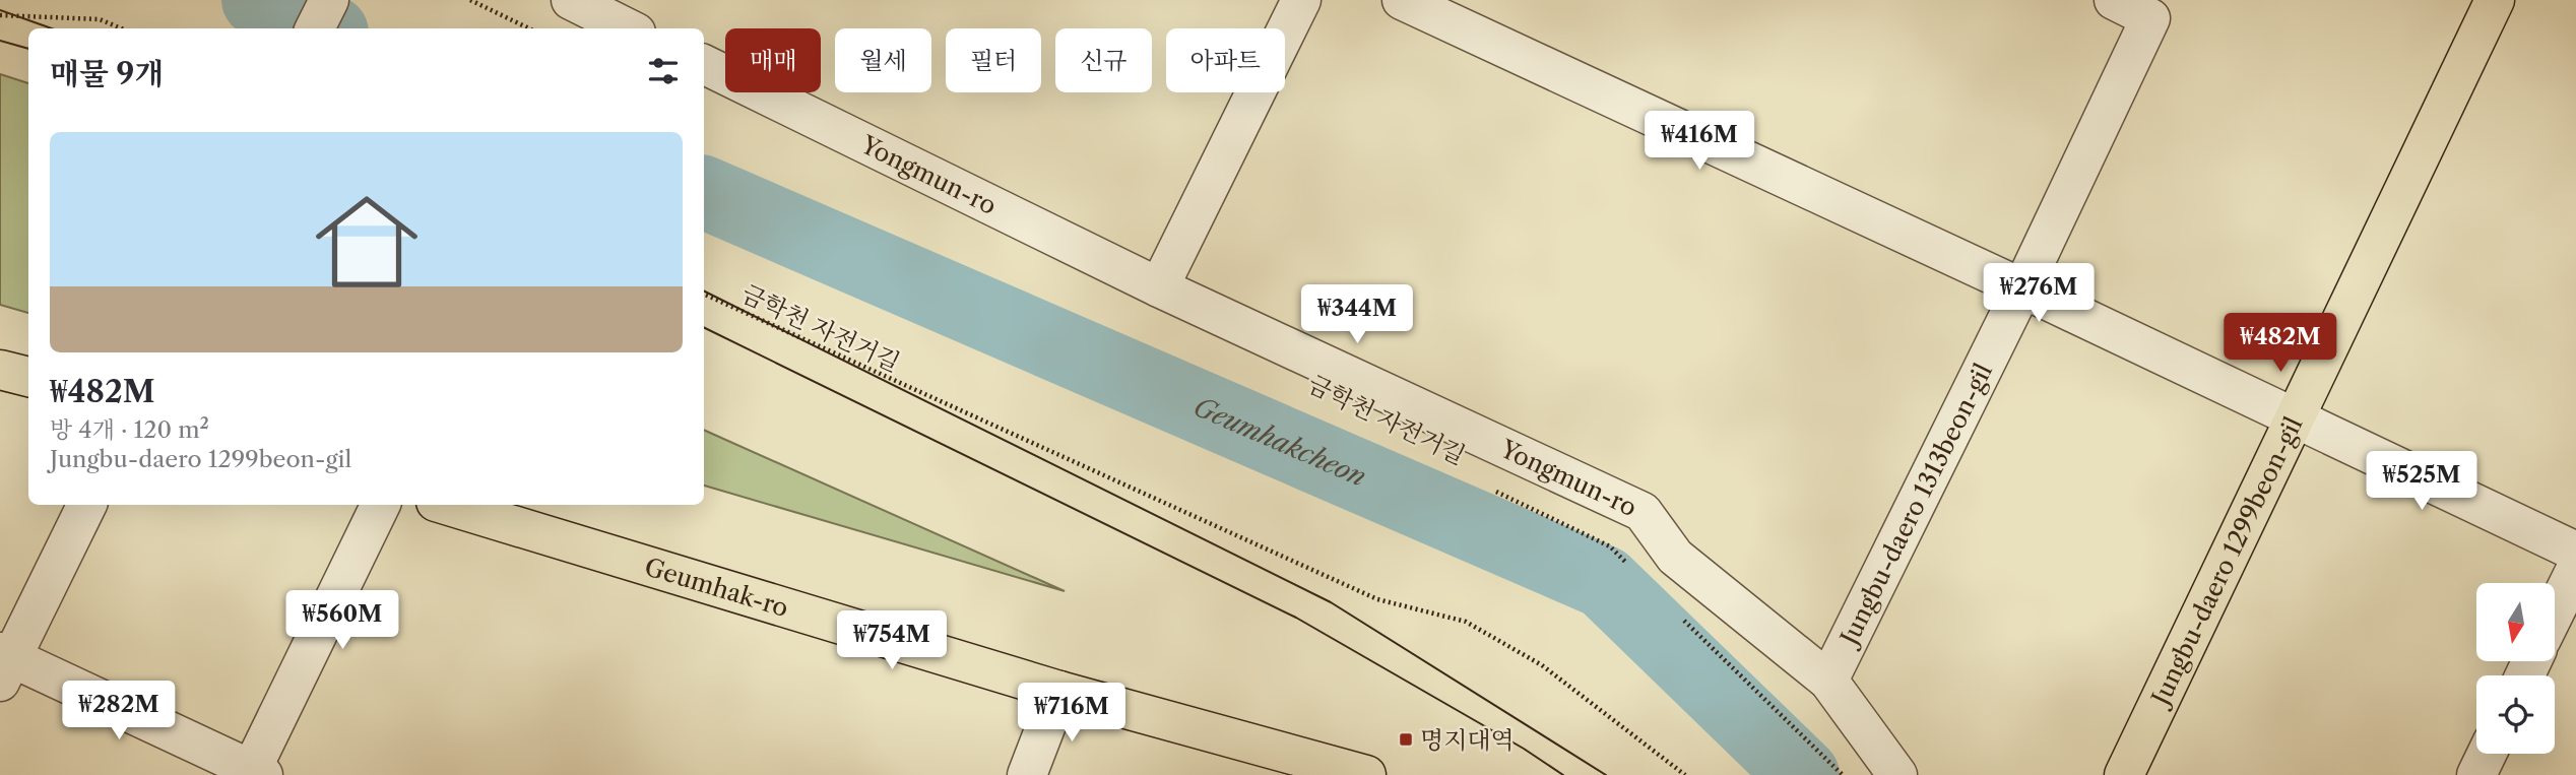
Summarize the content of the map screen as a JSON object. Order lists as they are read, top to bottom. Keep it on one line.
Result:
{"streets":{"main road":["Jungbu-daero 1299beon-gil","Geumhak-ro"],"street":["Yongmun-ro","Jungbu-daero 1313beon-gil"],"path":["금학천 자전거길"]},"crossings":[["Yongmun-ro","Jungbu-daero 1313beon-gil"]],"water":["Geumhakcheon"],"places":{"transit":["명지대역"]},"north":"bottom","page":{"chip":["매매","월세","필터","신규","아파트"],"heading":"매물 9개","price":["₩416M","₩276M","₩344M","₩482M","₩525M","₩560M","₩754M","₩282M","₩716M"],"list":[{"name":"₩482M","note":"방 4개 · 120 m² · Jungbu-daero 1299beon-gil"}]}}
